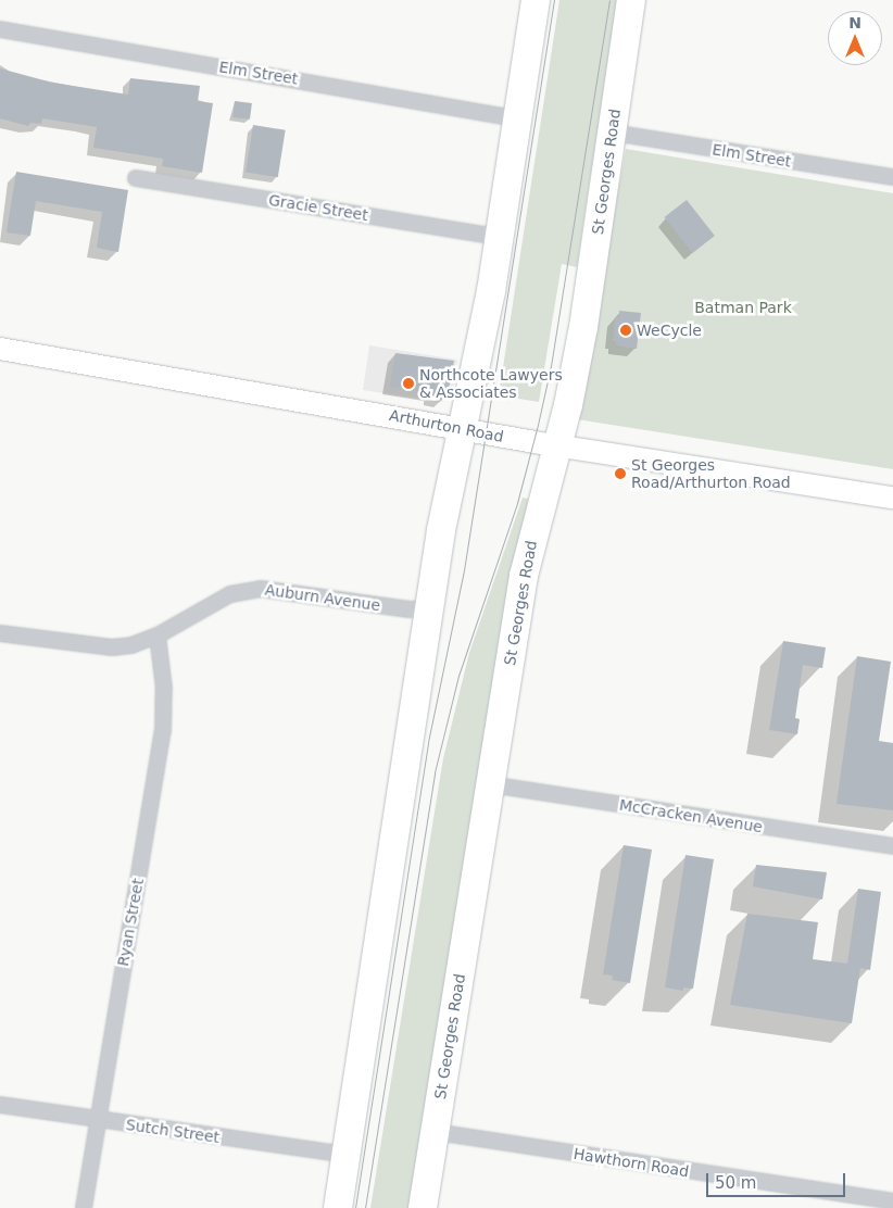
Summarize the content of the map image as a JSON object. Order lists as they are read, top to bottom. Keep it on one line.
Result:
{"streets":{"highway":["St Georges Road"],"street":["Elm Street","Gracie Street","Arthurton Road","Auburn Avenue","McCracken Avenue","Ryan Street","Sutch Street","Hawthorn Road"]},"crossings":[["Elm Street","St Georges Road"],["St Georges Road","Arthurton Road"],["St Georges Road","McCracken Avenue"],["St Georges Road","Hawthorn Road"],["Auburn Avenue","Ryan Street"],["Ryan Street","Sutch Street"]],"parks":["Batman Park"],"places":["WeCycle","Northcote Lawyers & Associates","St Georges Road/Arthurton Road"],"scale_bar":"50 m","north":"top"}
